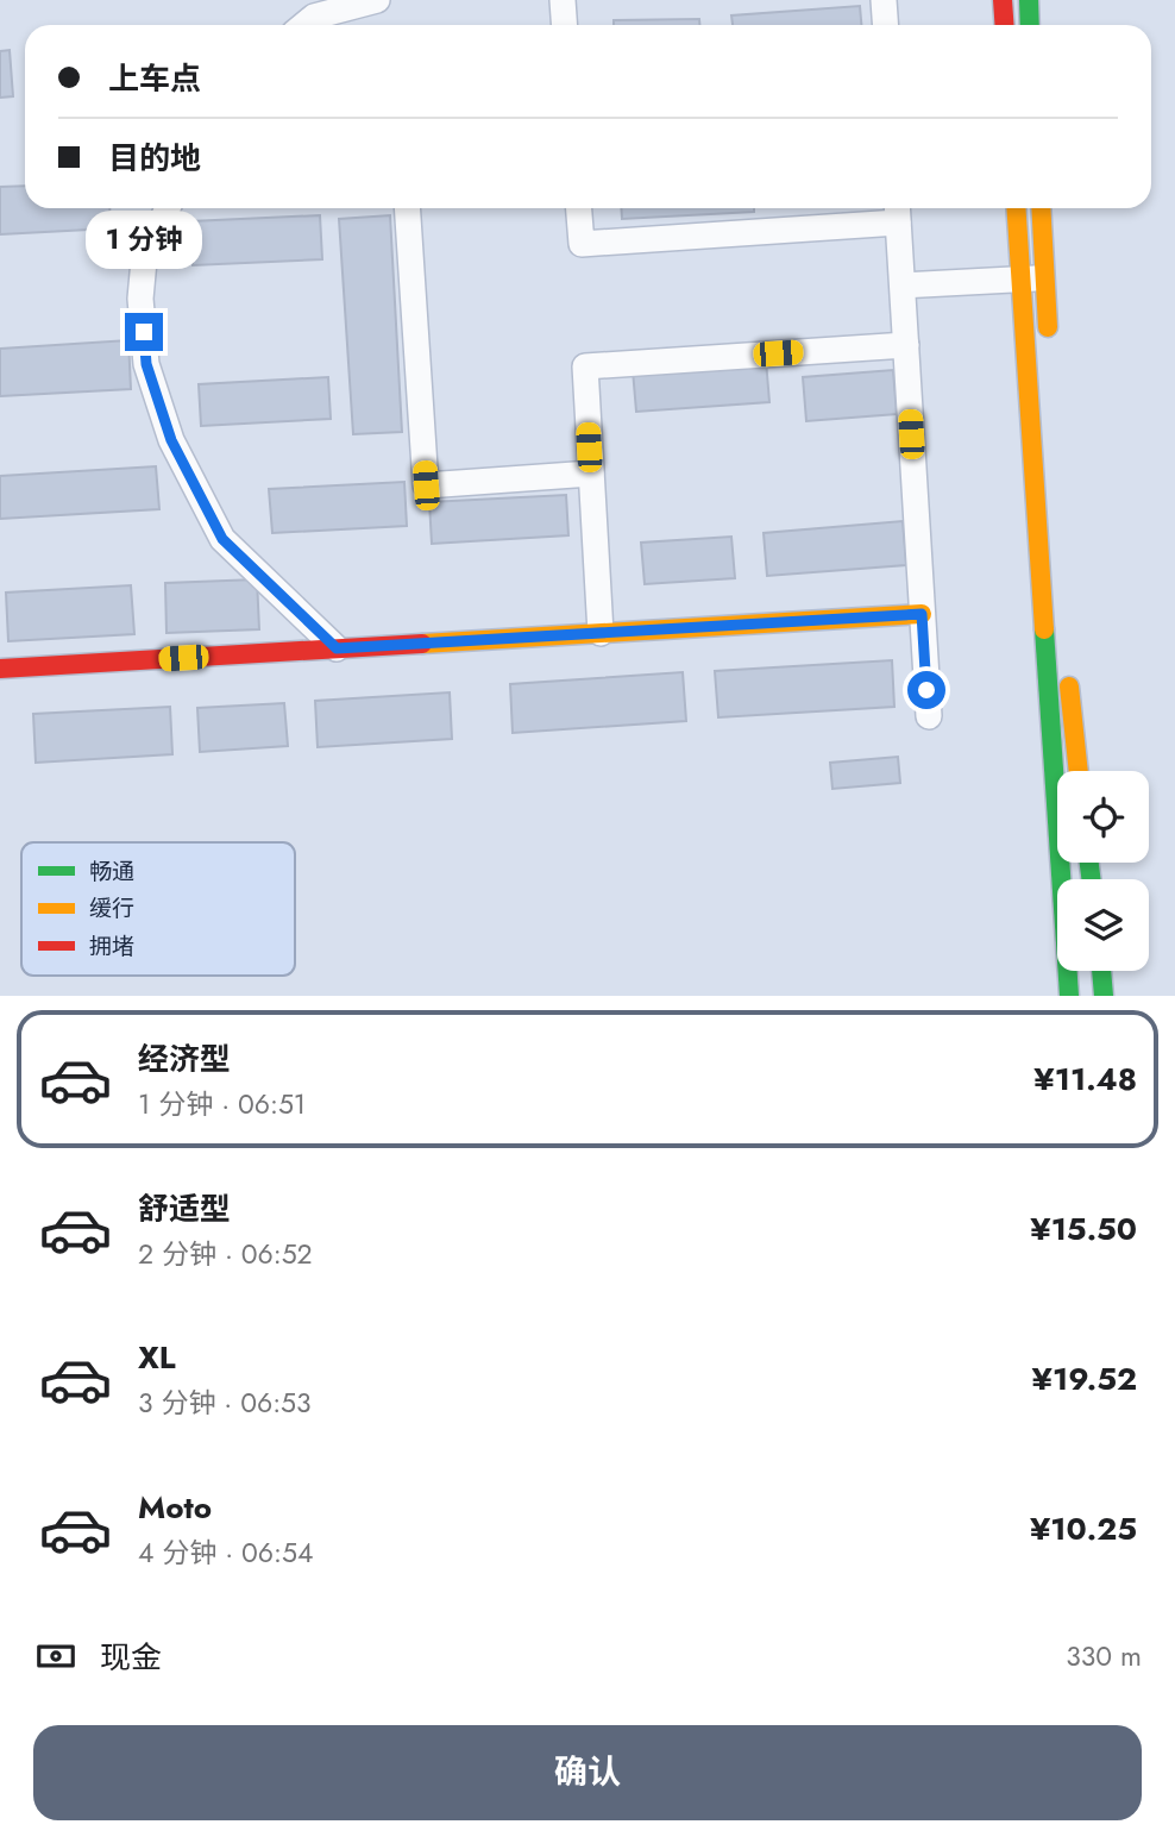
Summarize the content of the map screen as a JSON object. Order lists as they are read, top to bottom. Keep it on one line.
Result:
{"legend":["畅通","缓行","拥堵"],"page":{"banner":["上车点","目的地"],"bubble":"1 分钟","list":[{"name":"经济型","note":"1 分钟 · 06:51","value":"¥11.48"},{"name":"舒适型","note":"2 分钟 · 06:52","value":"¥15.50"},{"name":"XL","note":"3 分钟 · 06:53","value":"¥19.52"},{"name":"Moto","note":"4 分钟 · 06:54","value":"¥10.25"}],"pay":["现金","330 m"],"buttons":"确认"}}
